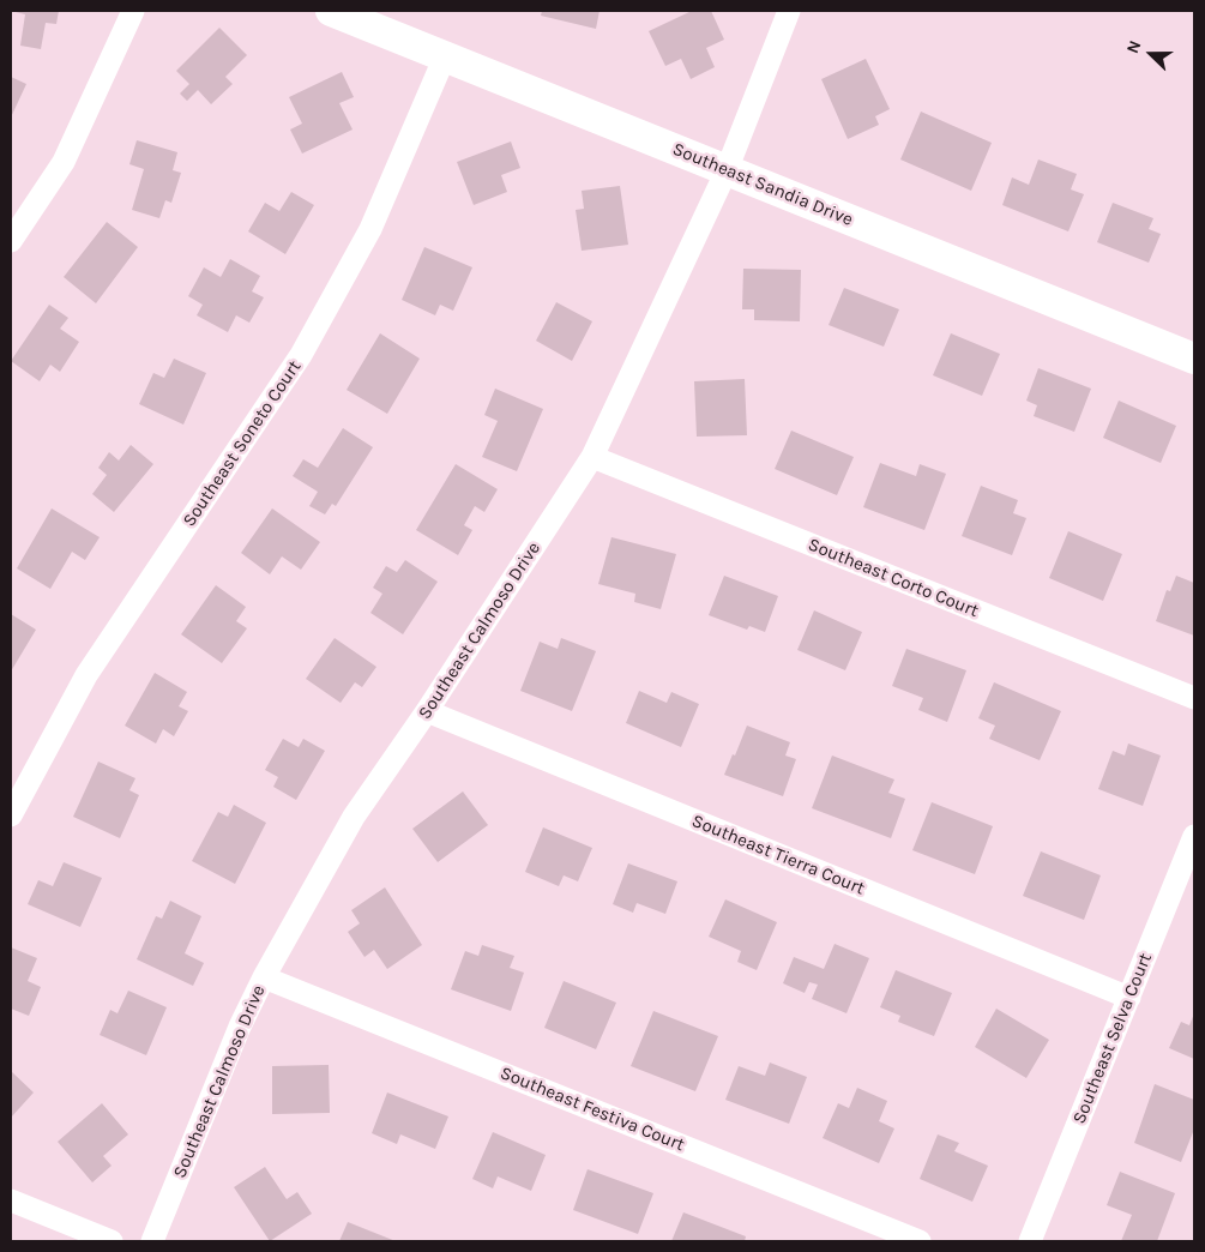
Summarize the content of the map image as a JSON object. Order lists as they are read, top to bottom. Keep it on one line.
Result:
{"streets":{"street":["Southeast Sandia Drive","Southeast Soneto Court","Southeast Corto Court","Southeast Calmoso Drive","Southeast Tierra Court","Southeast Selva Court","Southeast Festiva Court"]},"crossings":[["Southeast Sandia Drive","Southeast Soneto Court"],["Southeast Sandia Drive","Southeast Calmoso Drive"],["Southeast Corto Court","Southeast Calmoso Drive"],["Southeast Calmoso Drive","Southeast Tierra Court"],["Southeast Calmoso Drive","Southeast Festiva Court"],["Southeast Tierra Court","Southeast Selva Court"]],"north":"left"}
